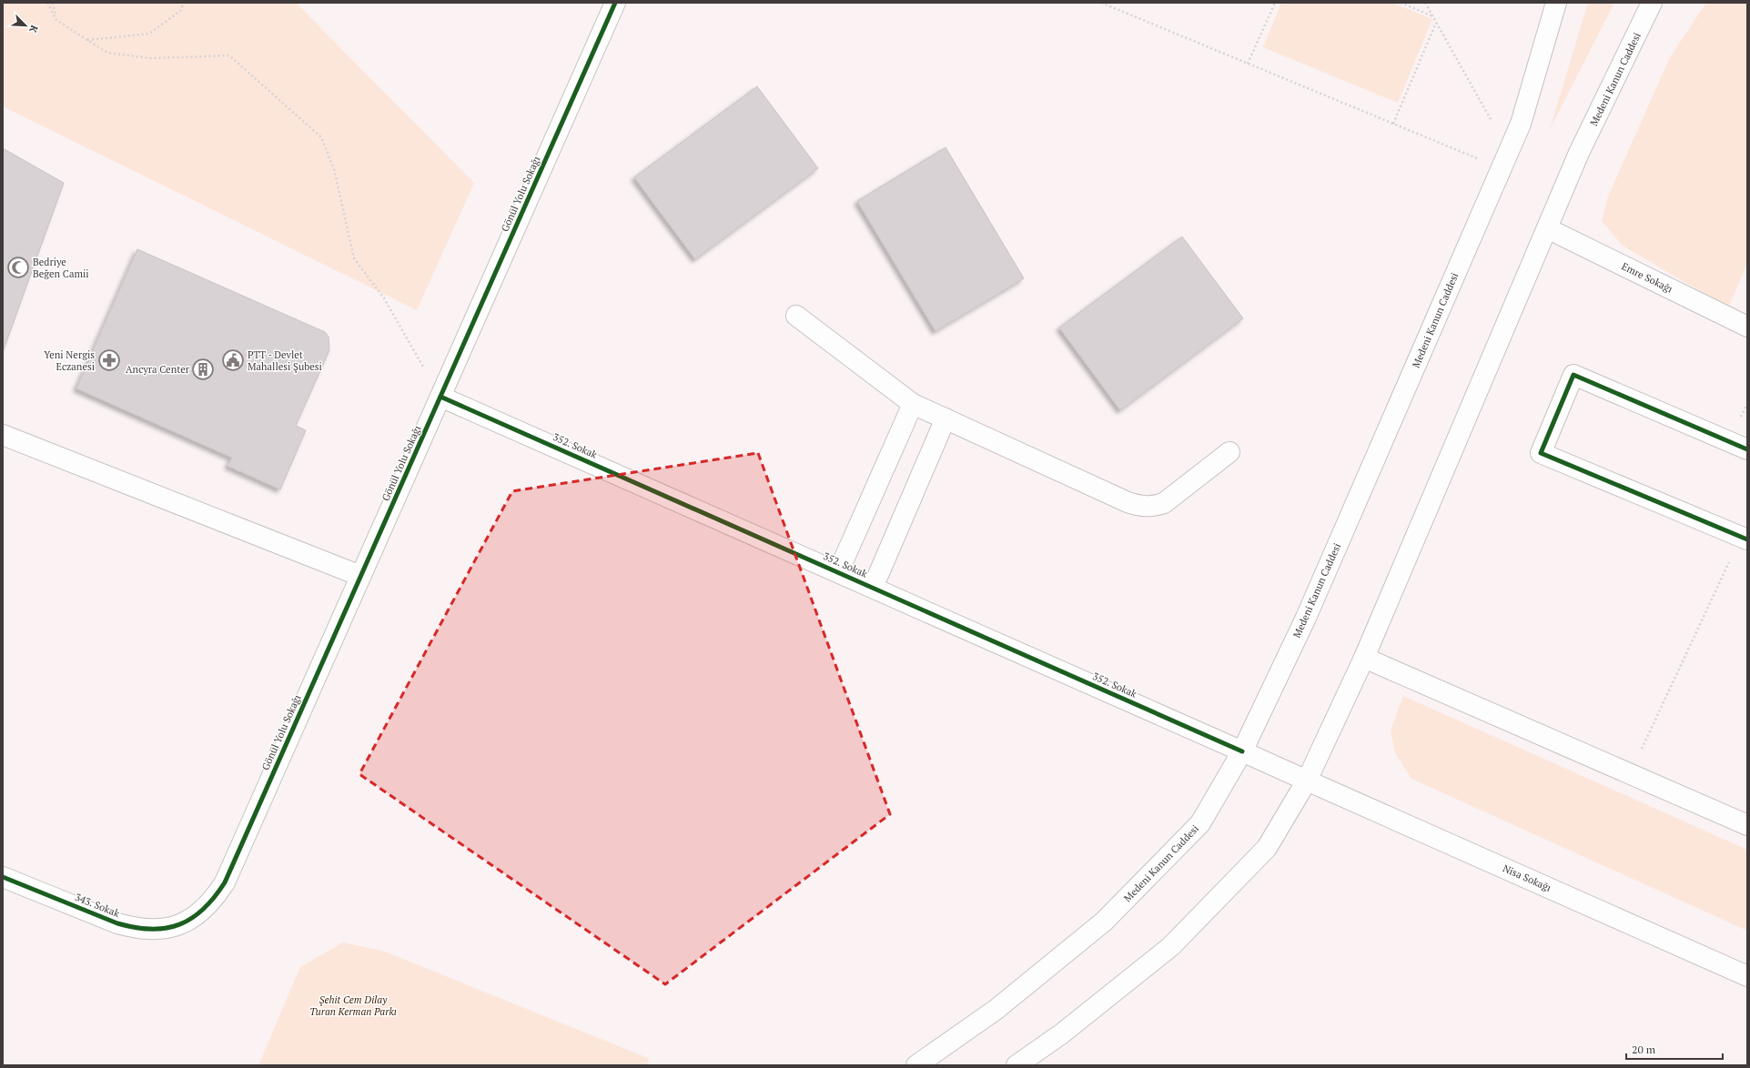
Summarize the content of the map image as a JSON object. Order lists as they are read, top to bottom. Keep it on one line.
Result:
{"streets":{"street":["Medeni Kanun Caddesi","Gönül Yolu Sokağı","Emre Sokağı","352. Sokak","Nisa Sokağı","343. Sokak"]},"crossings":[["Medeni Kanun Caddesi","Emre Sokağı"],["Medeni Kanun Caddesi","352. Sokak"],["Medeni Kanun Caddesi","Nisa Sokağı"],["Gönül Yolu Sokağı","352. Sokak"],["Gönül Yolu Sokağı","343. Sokak"],["352. Sokak","Nisa Sokağı"]],"parks":["Şehit Cem Dilay Turan Kerman Parkı"],"places":{"mosque":["Bedriye Beğen Camii"],"pharmacy":["Yeni Nergis Eczanesi"],"public building":["PTT - Devlet Mahallesi Şubesi"],"building":["Ancyra Center"]},"scale_bar":"20 m","north":"bottom right"}
